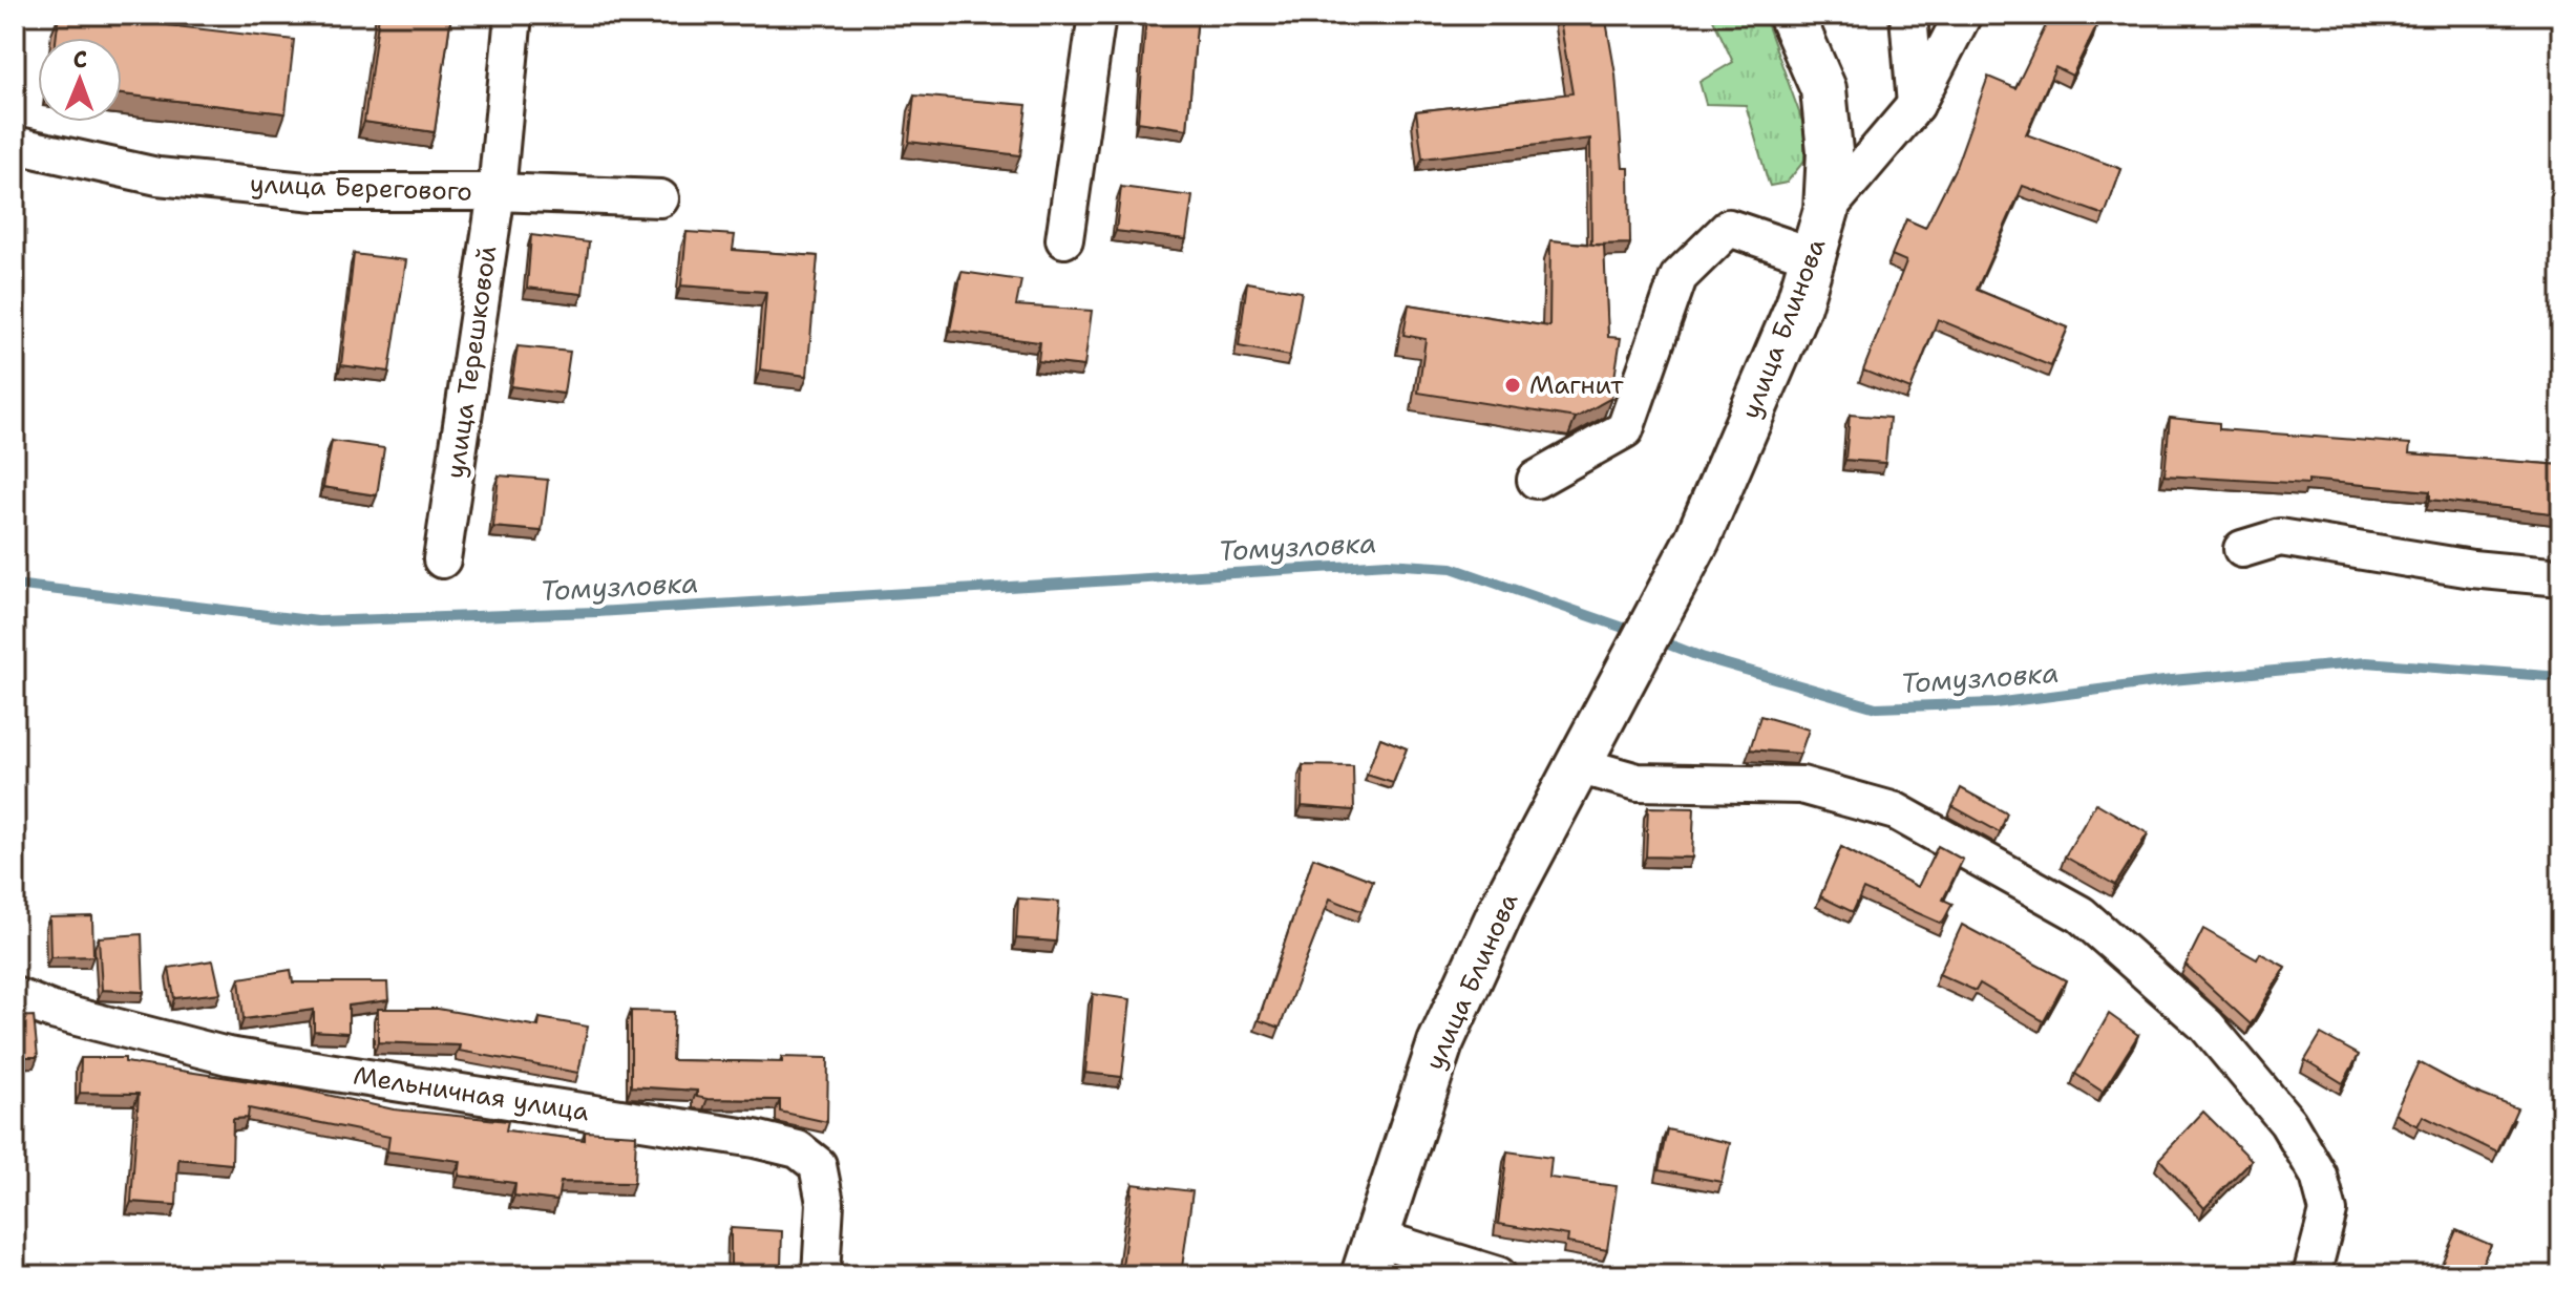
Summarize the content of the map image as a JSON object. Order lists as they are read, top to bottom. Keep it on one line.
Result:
{"streets":{"main road":["улица Блинова"],"street":["улица Берегового","улица Терешковой","Мельничная улица"]},"crossings":[["улица Берегового","улица Терешковой"]],"water":["Томузловка"],"places":["Магнит"],"north":"top"}
